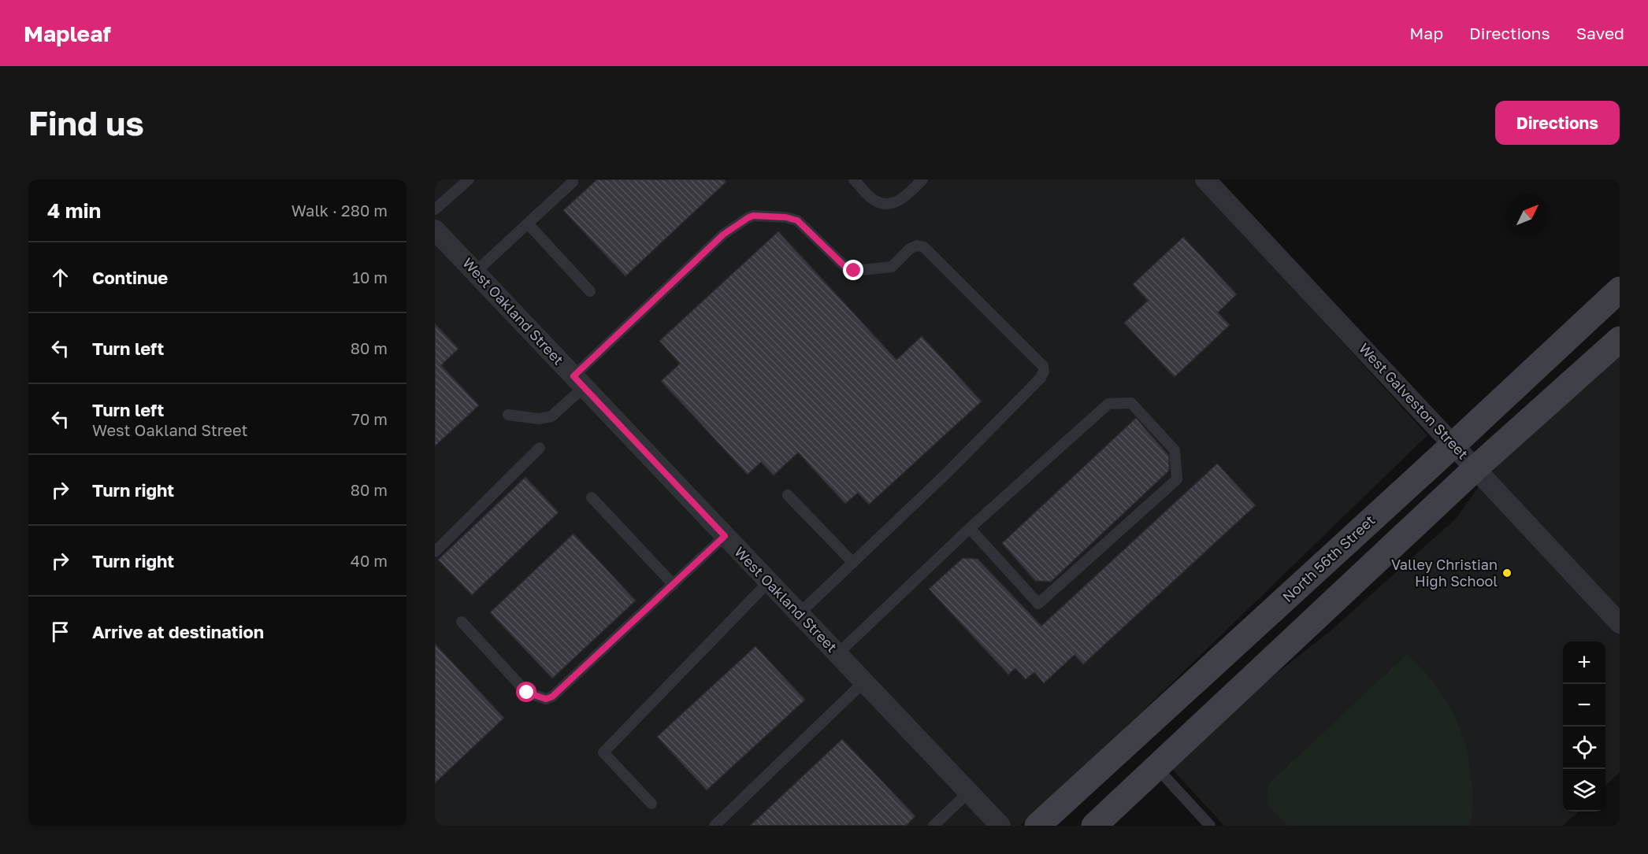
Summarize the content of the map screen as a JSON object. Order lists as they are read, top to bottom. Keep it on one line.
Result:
{"streets":{"main road":["North 56th Street"],"street":["West Oakland Street","West Galveston Street"]},"crossings":[["West Galveston Street","North 56th Street"]],"places":["Valley Christian High School"],"north":"top right","page":{"header":"Mapleaf","nav":["Map","Directions","Saved"],"buttons":"Directions","title":"Find us","heading":["4 min","Walk · 280 m"],"list":[["Continue","10 m"],["Turn left","80 m"],["Turn left","West Oakland Street","70 m"],["Turn right","80 m"],["Turn right","40 m"],"Arrive at destination"],"map_buttons":["+","−"]}}
